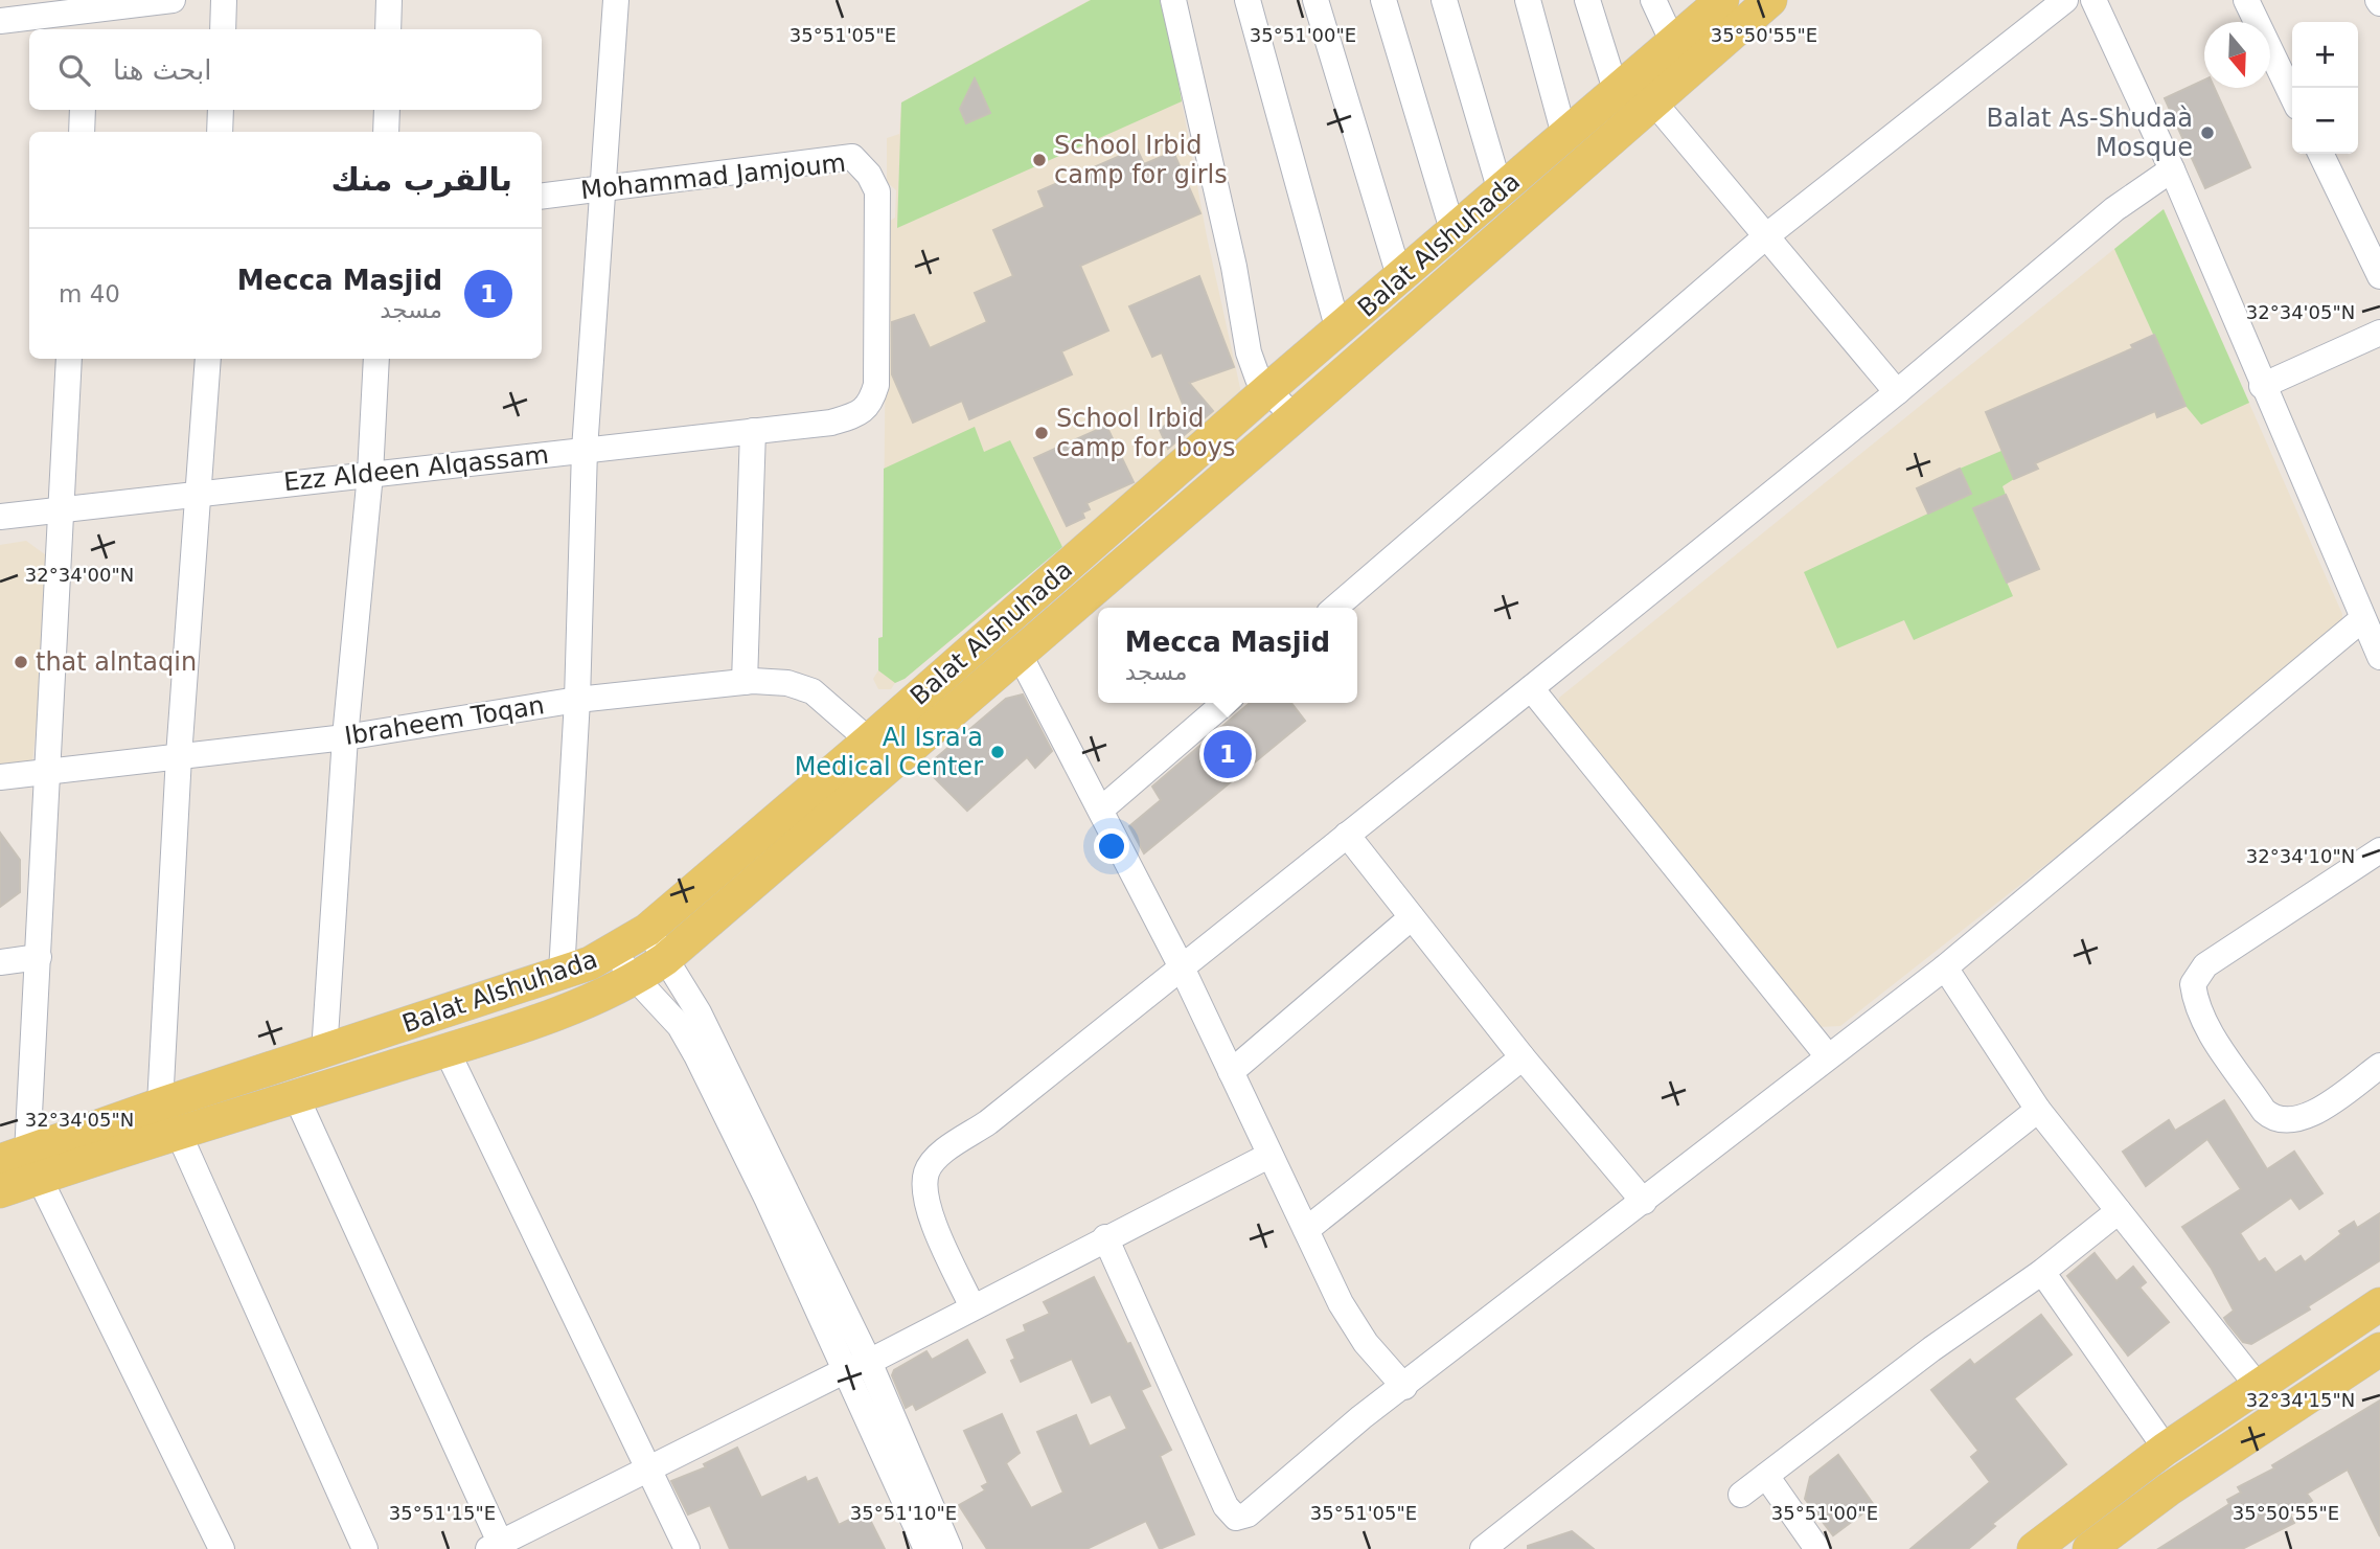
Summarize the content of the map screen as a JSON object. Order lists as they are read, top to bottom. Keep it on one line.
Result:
{"streets":{"main road":["Balat Alshuhada"],"street":["Mohammad Jamjoum","Ezz Aldeen Alqassam","Ibraheem Toqan"]},"crossings":[["Mohammad Jamjoum","Ezz Aldeen Alqassam"],["Balat Alshuhada","Ibraheem Toqan"]],"places":["Balat As-Shudaà Mosque","School Irbid camp for girls","School Irbid camp for boys","that alntaqin","Al Isra'a Medical Center"],"north":"bottom","page":{"map_buttons":["+","−"],"search":"ابحث هنا","heading":"بالقرب منك","list":[{"mark":"1","name":"Mecca Masjid","note":"مسجد","value":"40 m"}],"popup":["Mecca Masjid","مسجد"],"pins":"1"},"coordinates":["35°51'05\"E","35°51'00\"E","35°50'55\"E","32°34'05\"N","32°34'00\"N","32°34'10\"N","32°34'15\"N","35°51'15\"E","35°51'10\"E"]}
